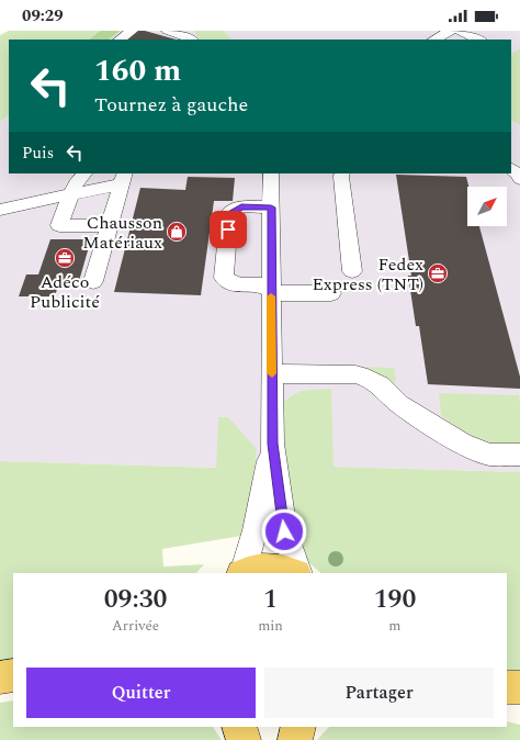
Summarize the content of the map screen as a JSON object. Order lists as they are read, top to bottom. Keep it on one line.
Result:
{"places":{"shop":["Chausson Matériaux"],"office":["Adéco Publicité","Fedex Express (TNT)"]},"north":"top right","page":{"status":"09:29","turn":["160 m","Tournez à gauche"],"then":"Puis","eta":["09:30","Arrivée","1","min","190","m"],"buttons":["Quitter","Partager"]}}
